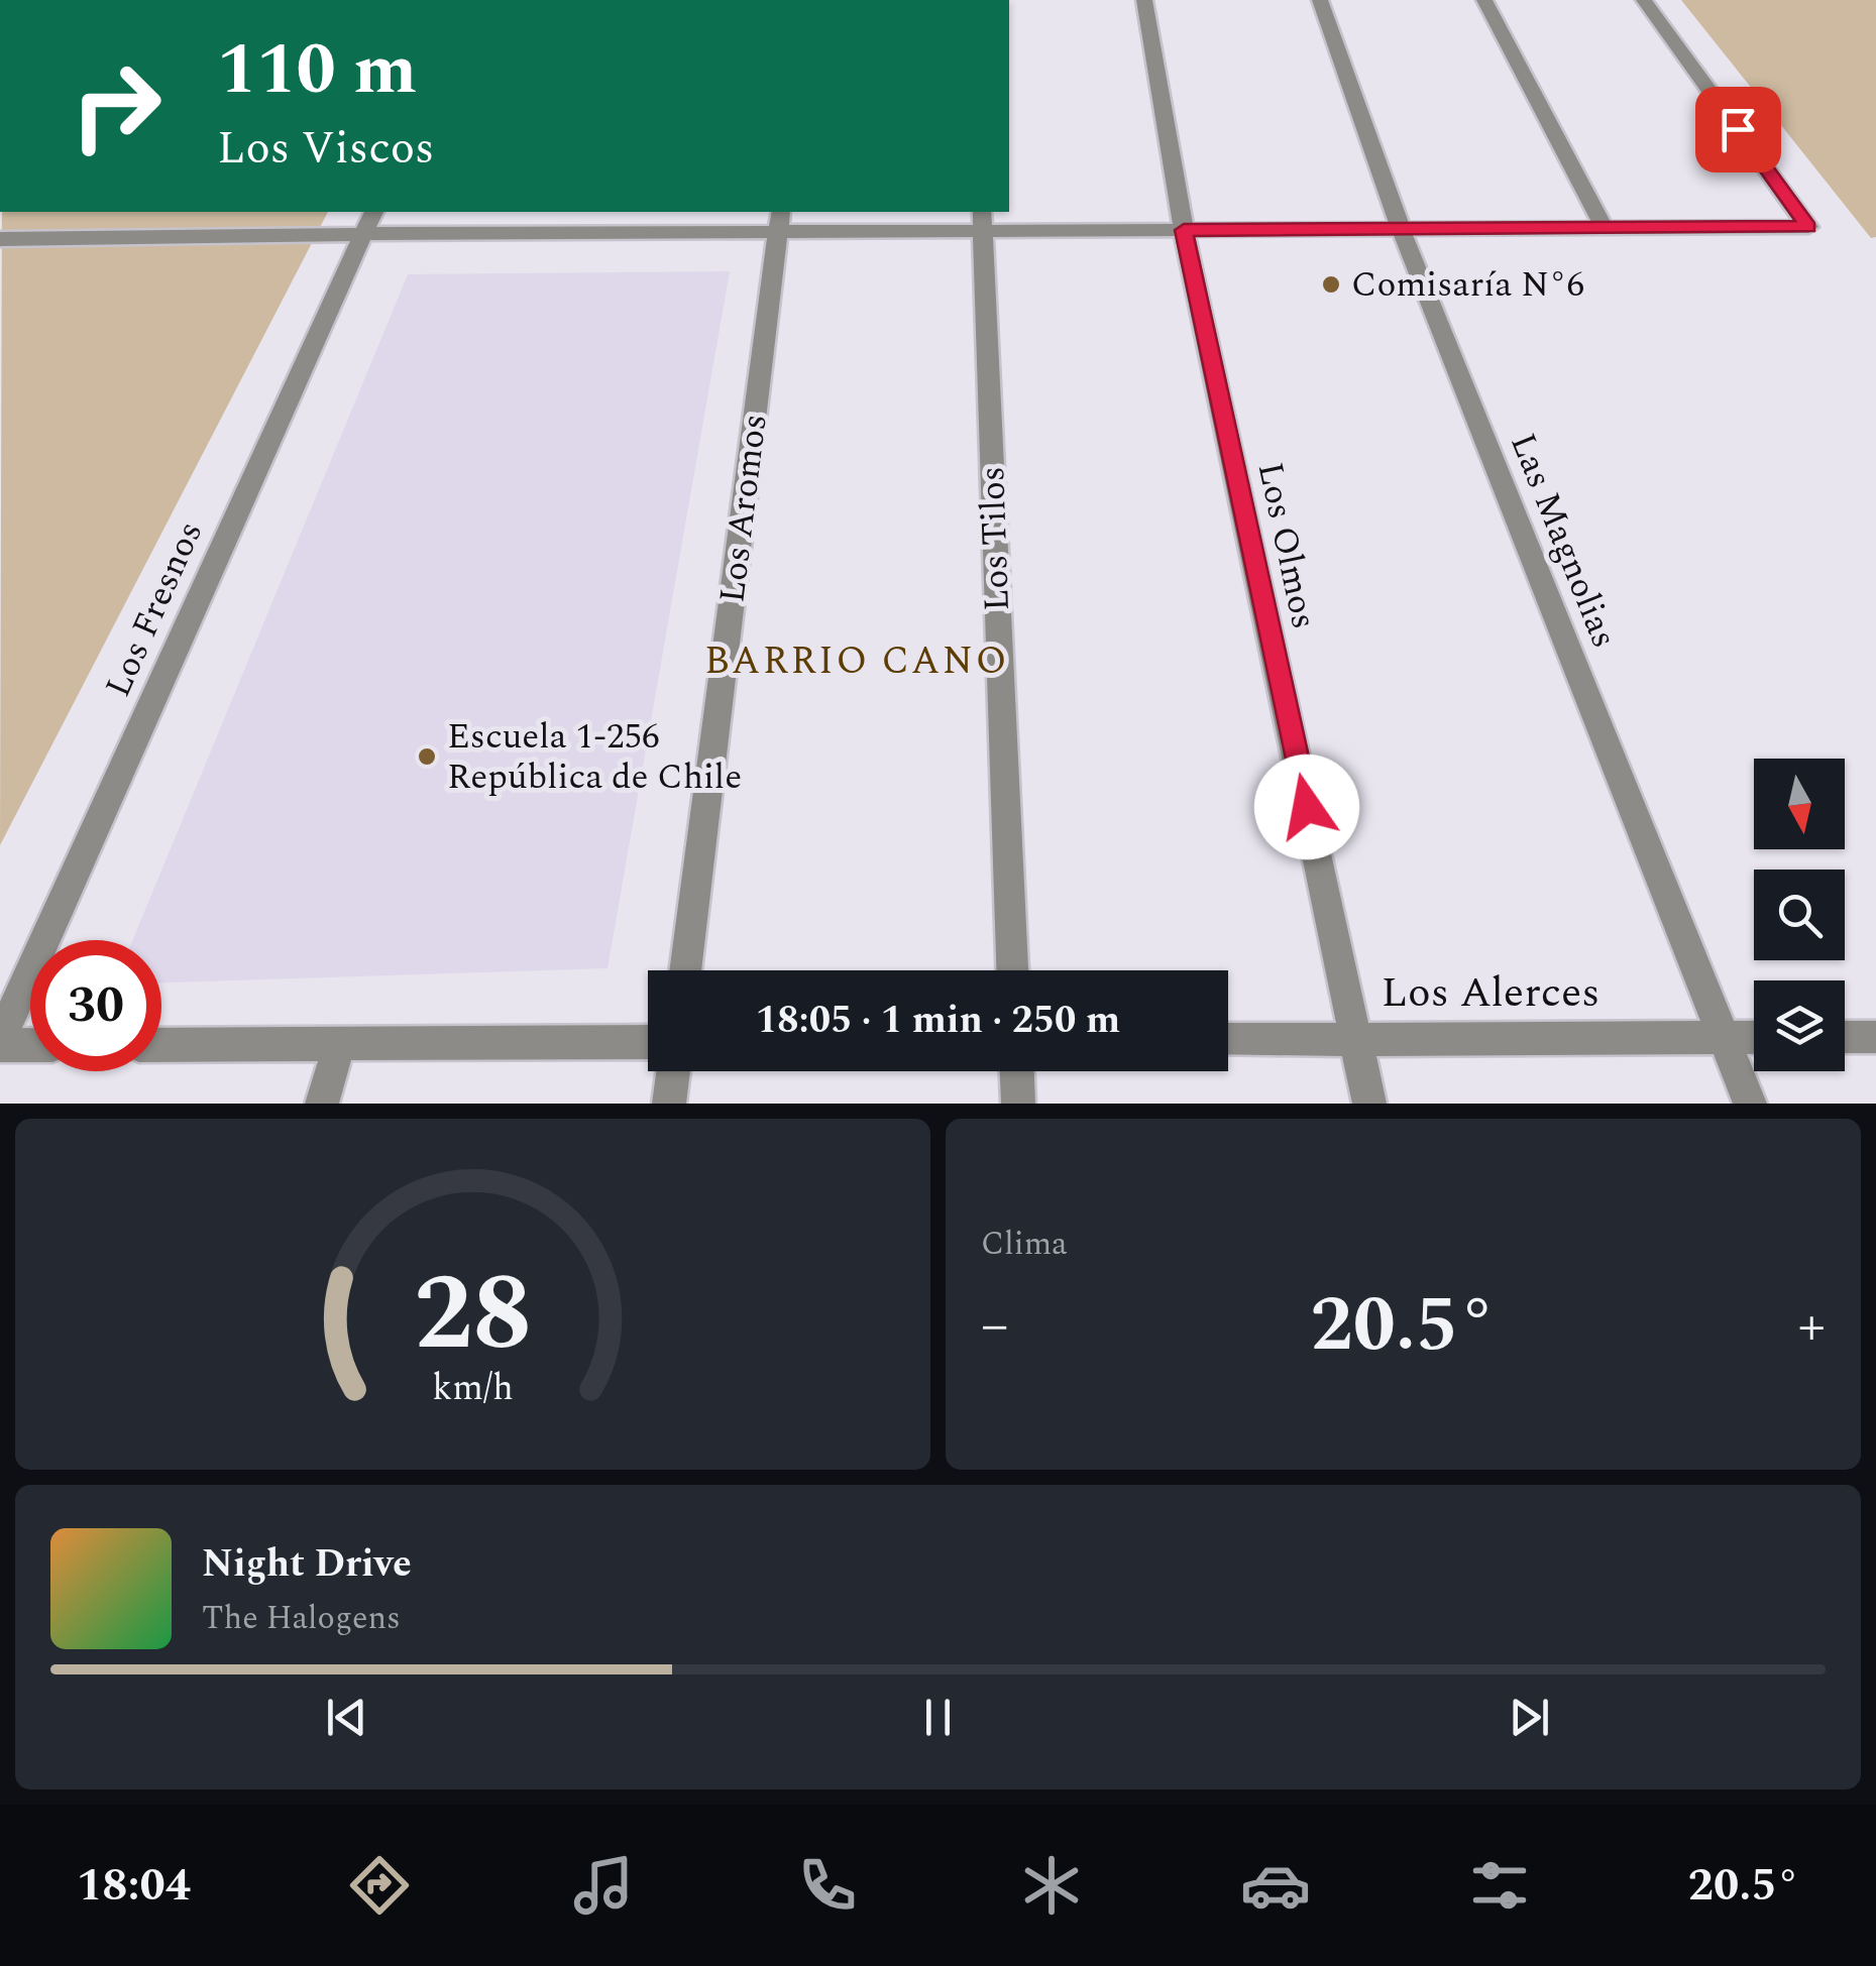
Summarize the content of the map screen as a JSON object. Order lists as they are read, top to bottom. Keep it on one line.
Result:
{"streets":{"street":["Los Aromos","Los Tilos","Las Magnolias","Los Olmos","Los Fresnos","Los Alerces"]},"crossings":[["Las Magnolias","Los Alerces"],["Los Olmos","Los Alerces"]],"districts":["BARRIO CANO"],"places":["Comisaría N°6","Escuela 1-256 República de Chile"],"north":"bottom","page":{"turn":["110 m","Los Viscos"],"limit":"30","trip":"18:05 · 1 min · 250 m","tile":"Clima","heat":["−","20.5°","+"],"song":["Night Drive","The Halogens"],"tabs":["18:04","20.5°"],"gauge":["28","km/h"]}}
